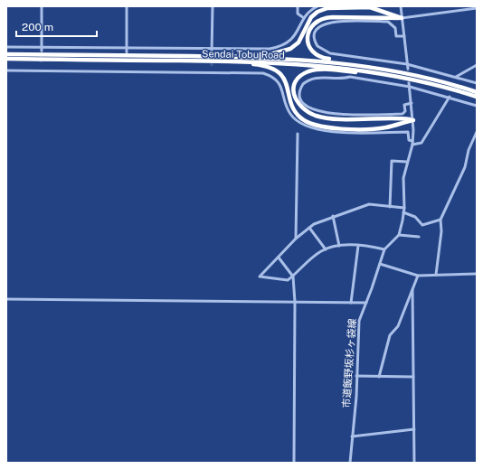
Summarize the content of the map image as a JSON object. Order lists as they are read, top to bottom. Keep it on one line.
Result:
{"streets":{"highway":["Sendai-Tobu Road"],"street":["市道飯野坂杉ヶ袋線"]},"scale_bar":"200 m"}
